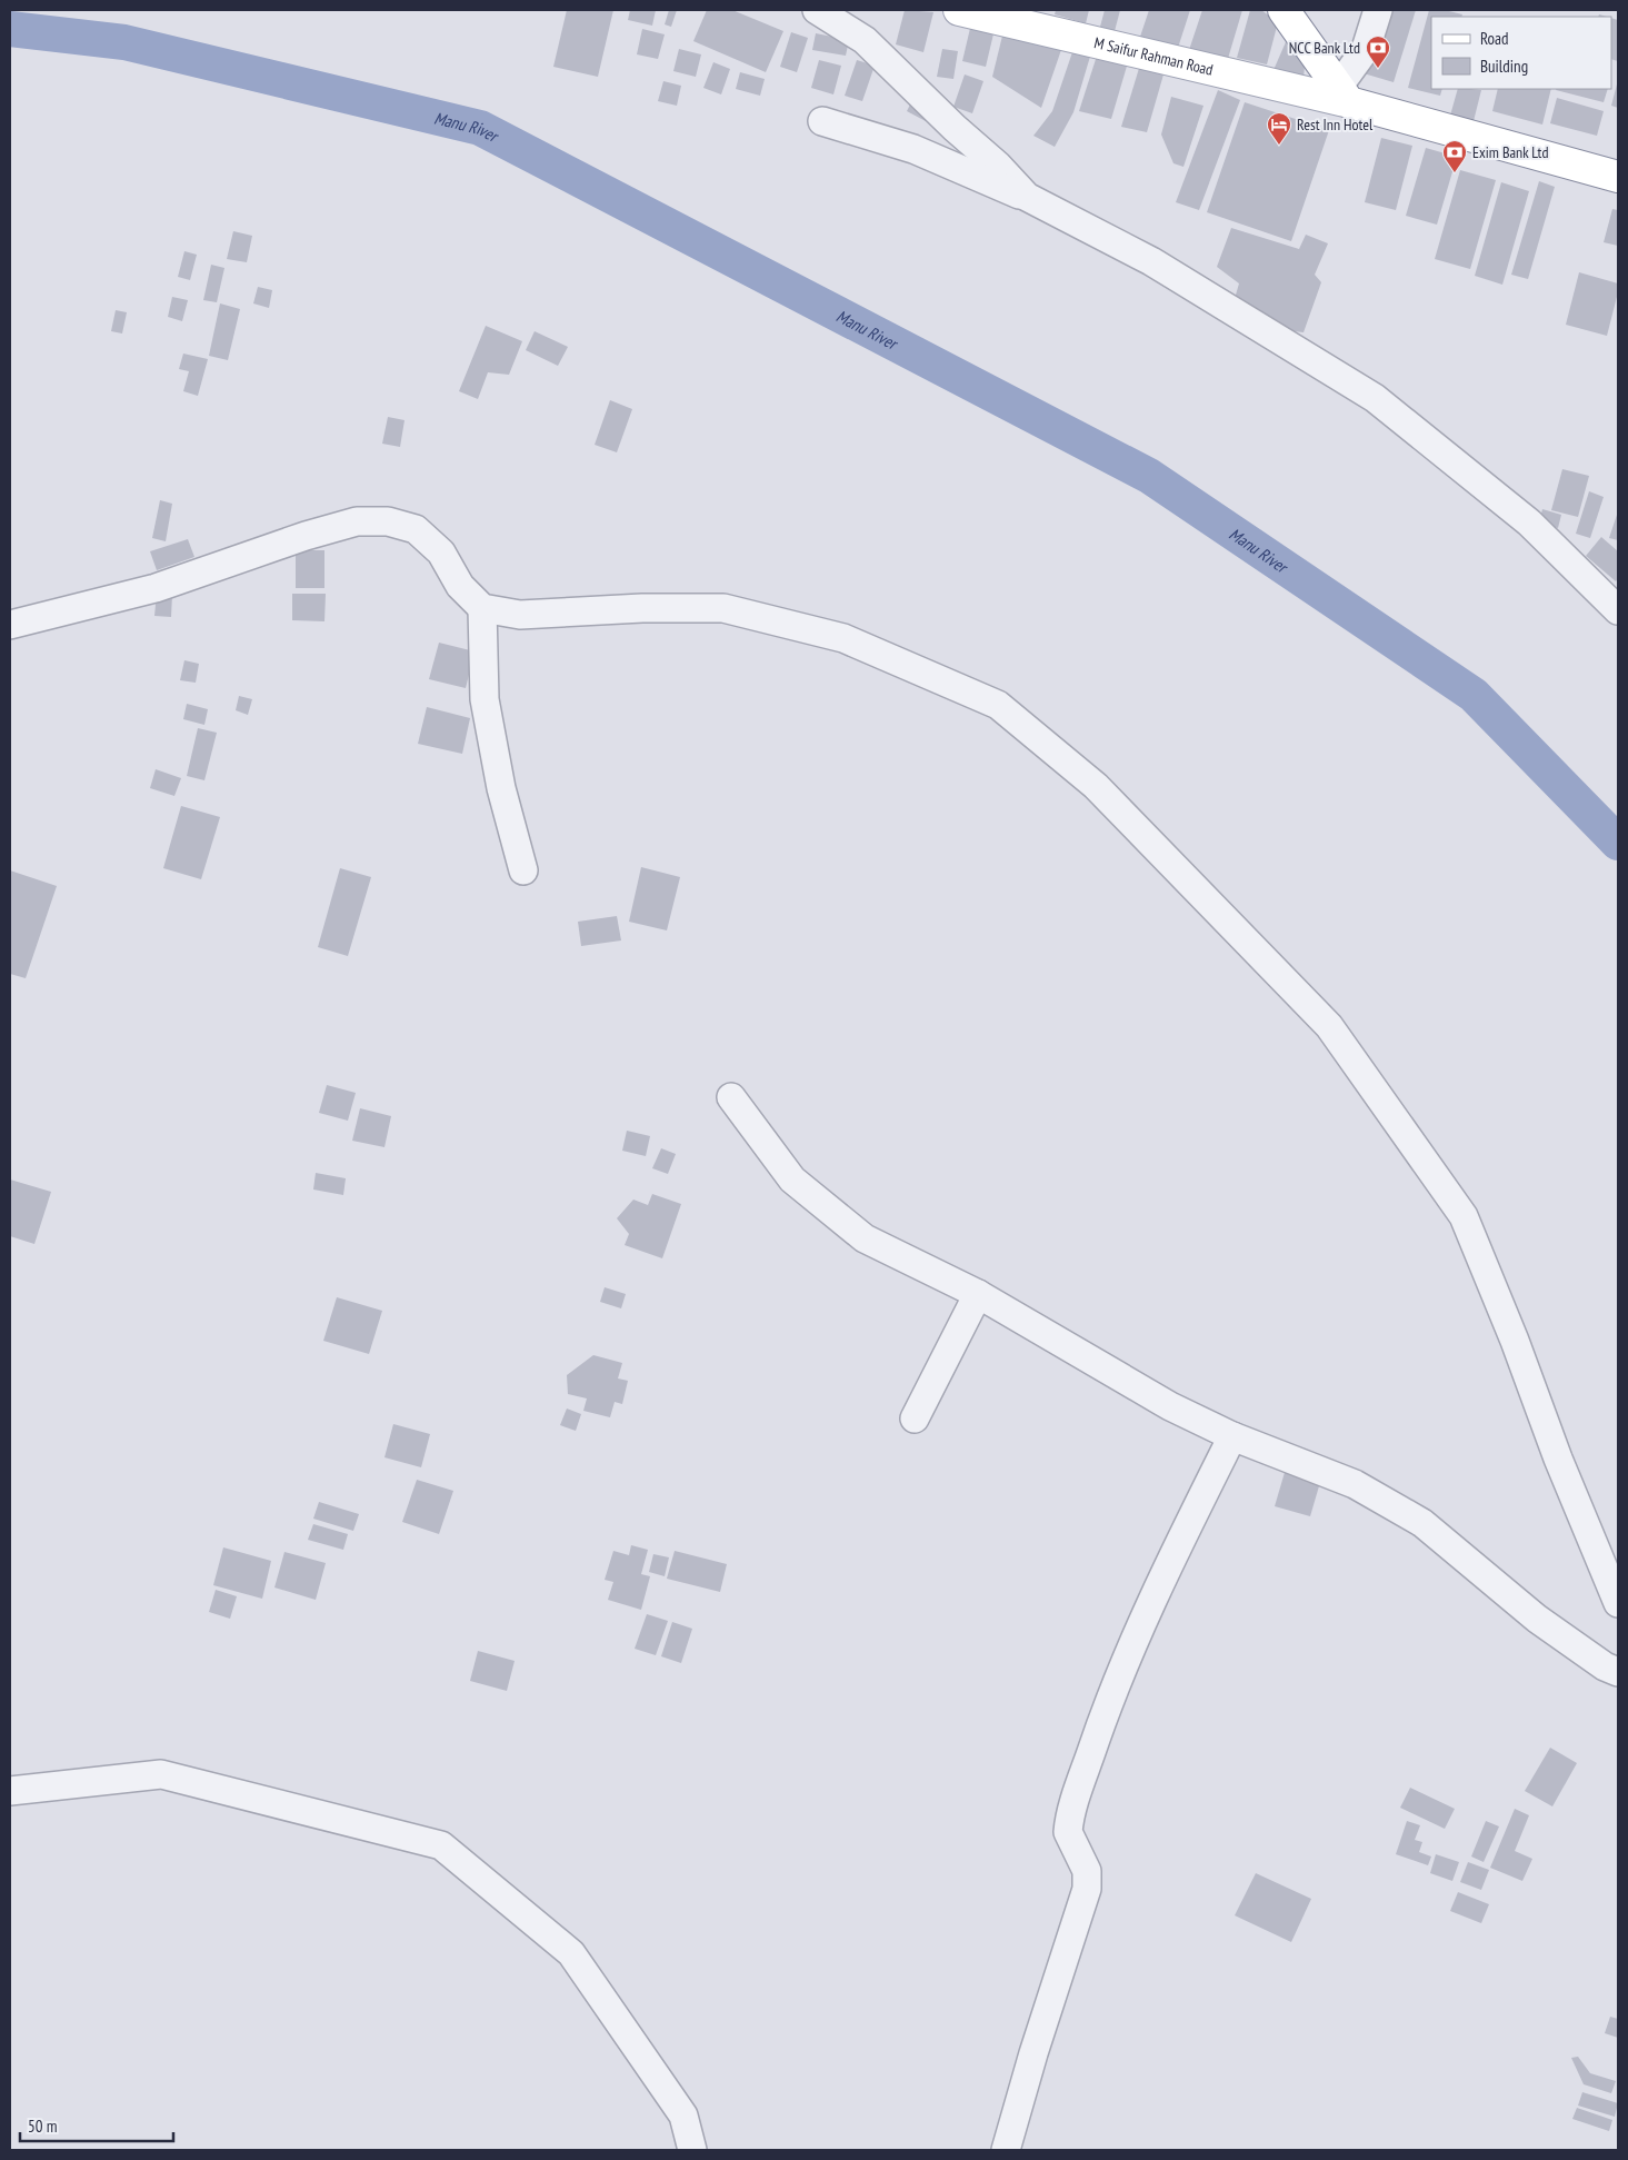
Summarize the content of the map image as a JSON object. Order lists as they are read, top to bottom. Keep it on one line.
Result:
{"streets":{"main road":["M Saifur Rahman Road"]},"water":["Manu River"],"places":{"bank":["NCC Bank Ltd","Exim Bank Ltd"],"hotel":["Rest Inn Hotel"]},"legend":["Road","Building"],"scale_bar":"50 m"}
